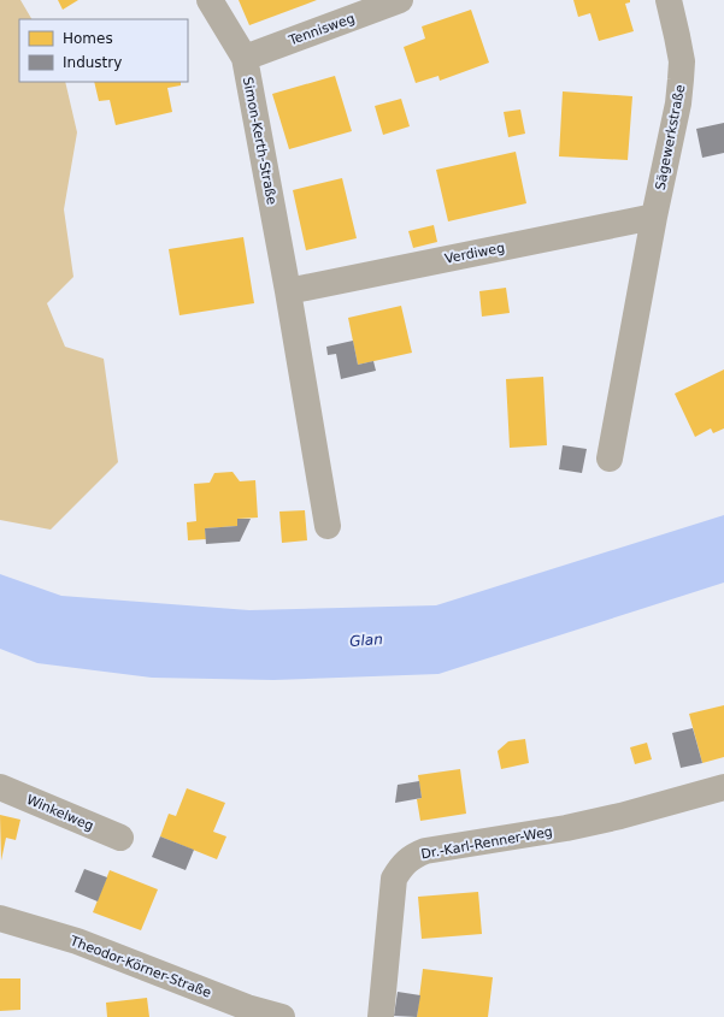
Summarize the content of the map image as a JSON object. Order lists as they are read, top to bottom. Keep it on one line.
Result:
{"streets":{"street":["Tennisweg","Sägewerkstraße","Simon-Kerth-Straße","Verdiweg","Winkelweg","Dr.-Karl-Renner-Weg","Theodor-Körner-Straße"]},"crossings":[["Tennisweg","Simon-Kerth-Straße"],["Sägewerkstraße","Verdiweg"],["Simon-Kerth-Straße","Verdiweg"]],"water":["Glan"],"legend":["Homes","Industry"]}
